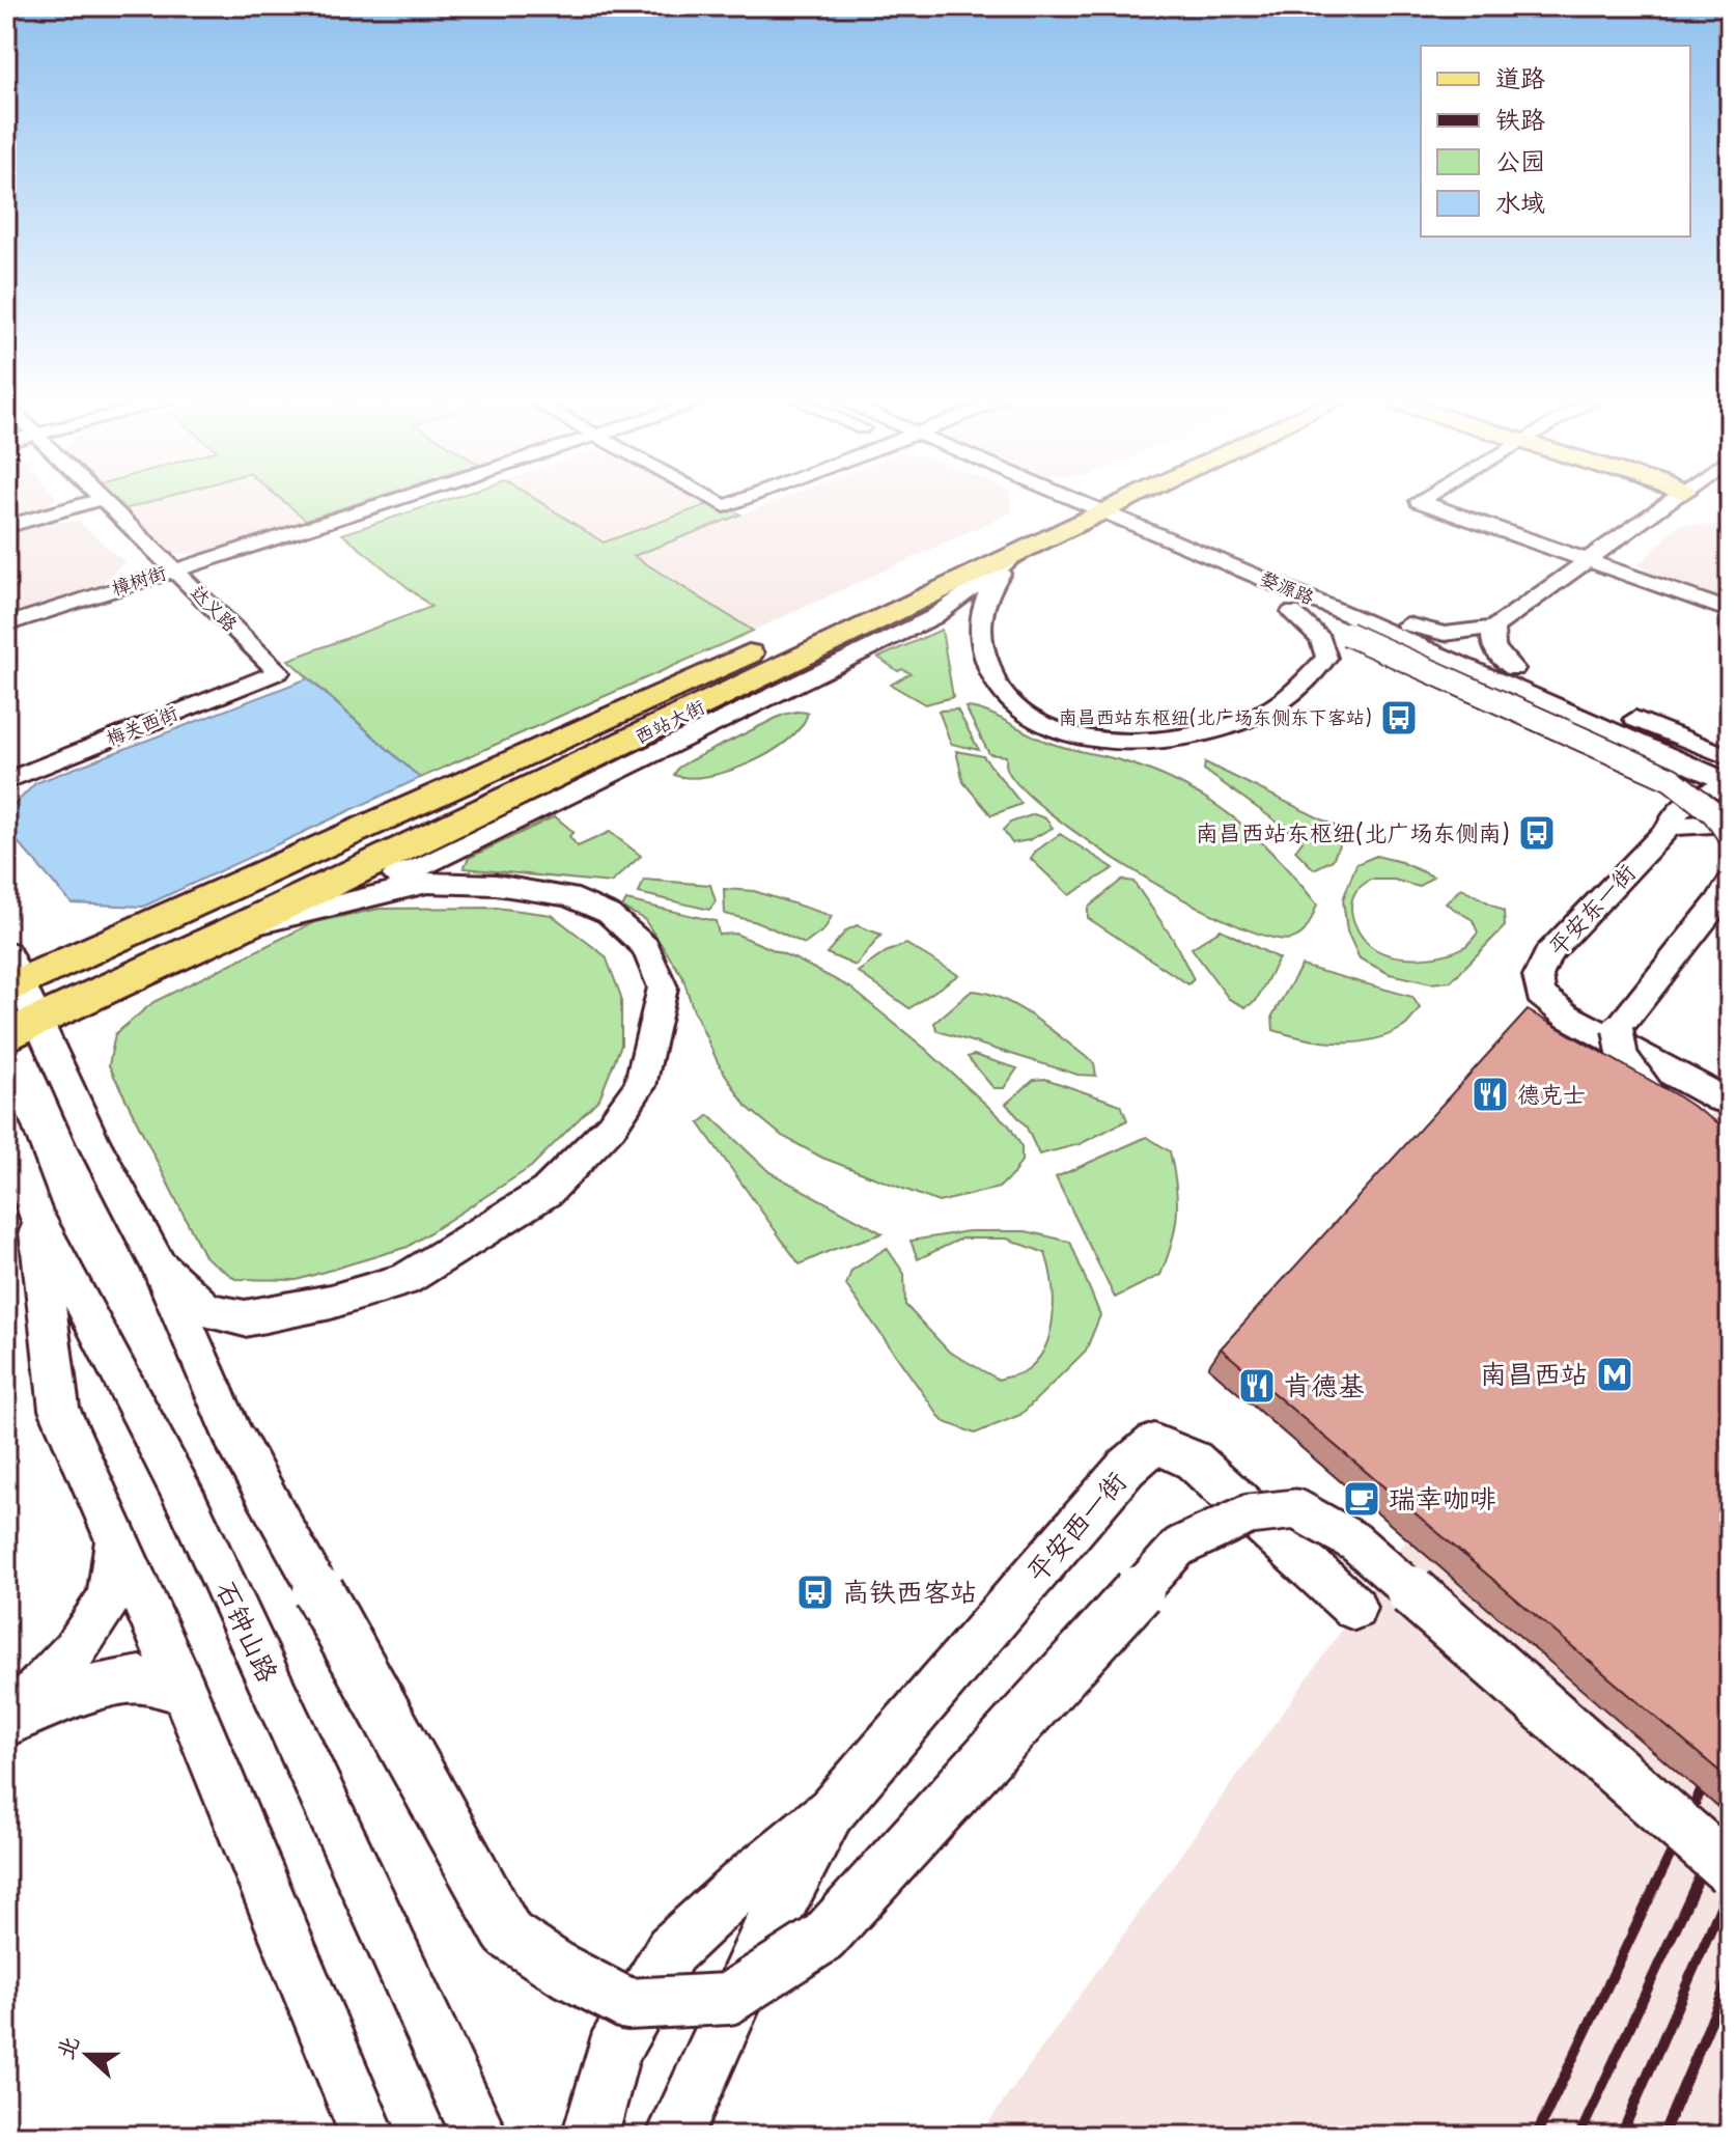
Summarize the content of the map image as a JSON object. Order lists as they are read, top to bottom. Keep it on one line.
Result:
{"streets":{"main road":["西站大街"],"street":["樟树街","婺源路","达义路","梅关西街","平安东一街","平安西一街","石钟山路"]},"crossings":[["樟树街","达义路"],["婺源路","西站大街"],["达义路","梅关西街"]],"places":{"bus stop":["南昌西站东枢纽(北广场东侧东下客站)","南昌西站东枢纽(北广场东侧南)","高铁西客站"],"restaurant":["德克士","肯德基"],"metro station":["南昌西站"],"cafe":["瑞幸咖啡"]},"legend":["道路","铁路","公园","水域"],"north":"left"}
